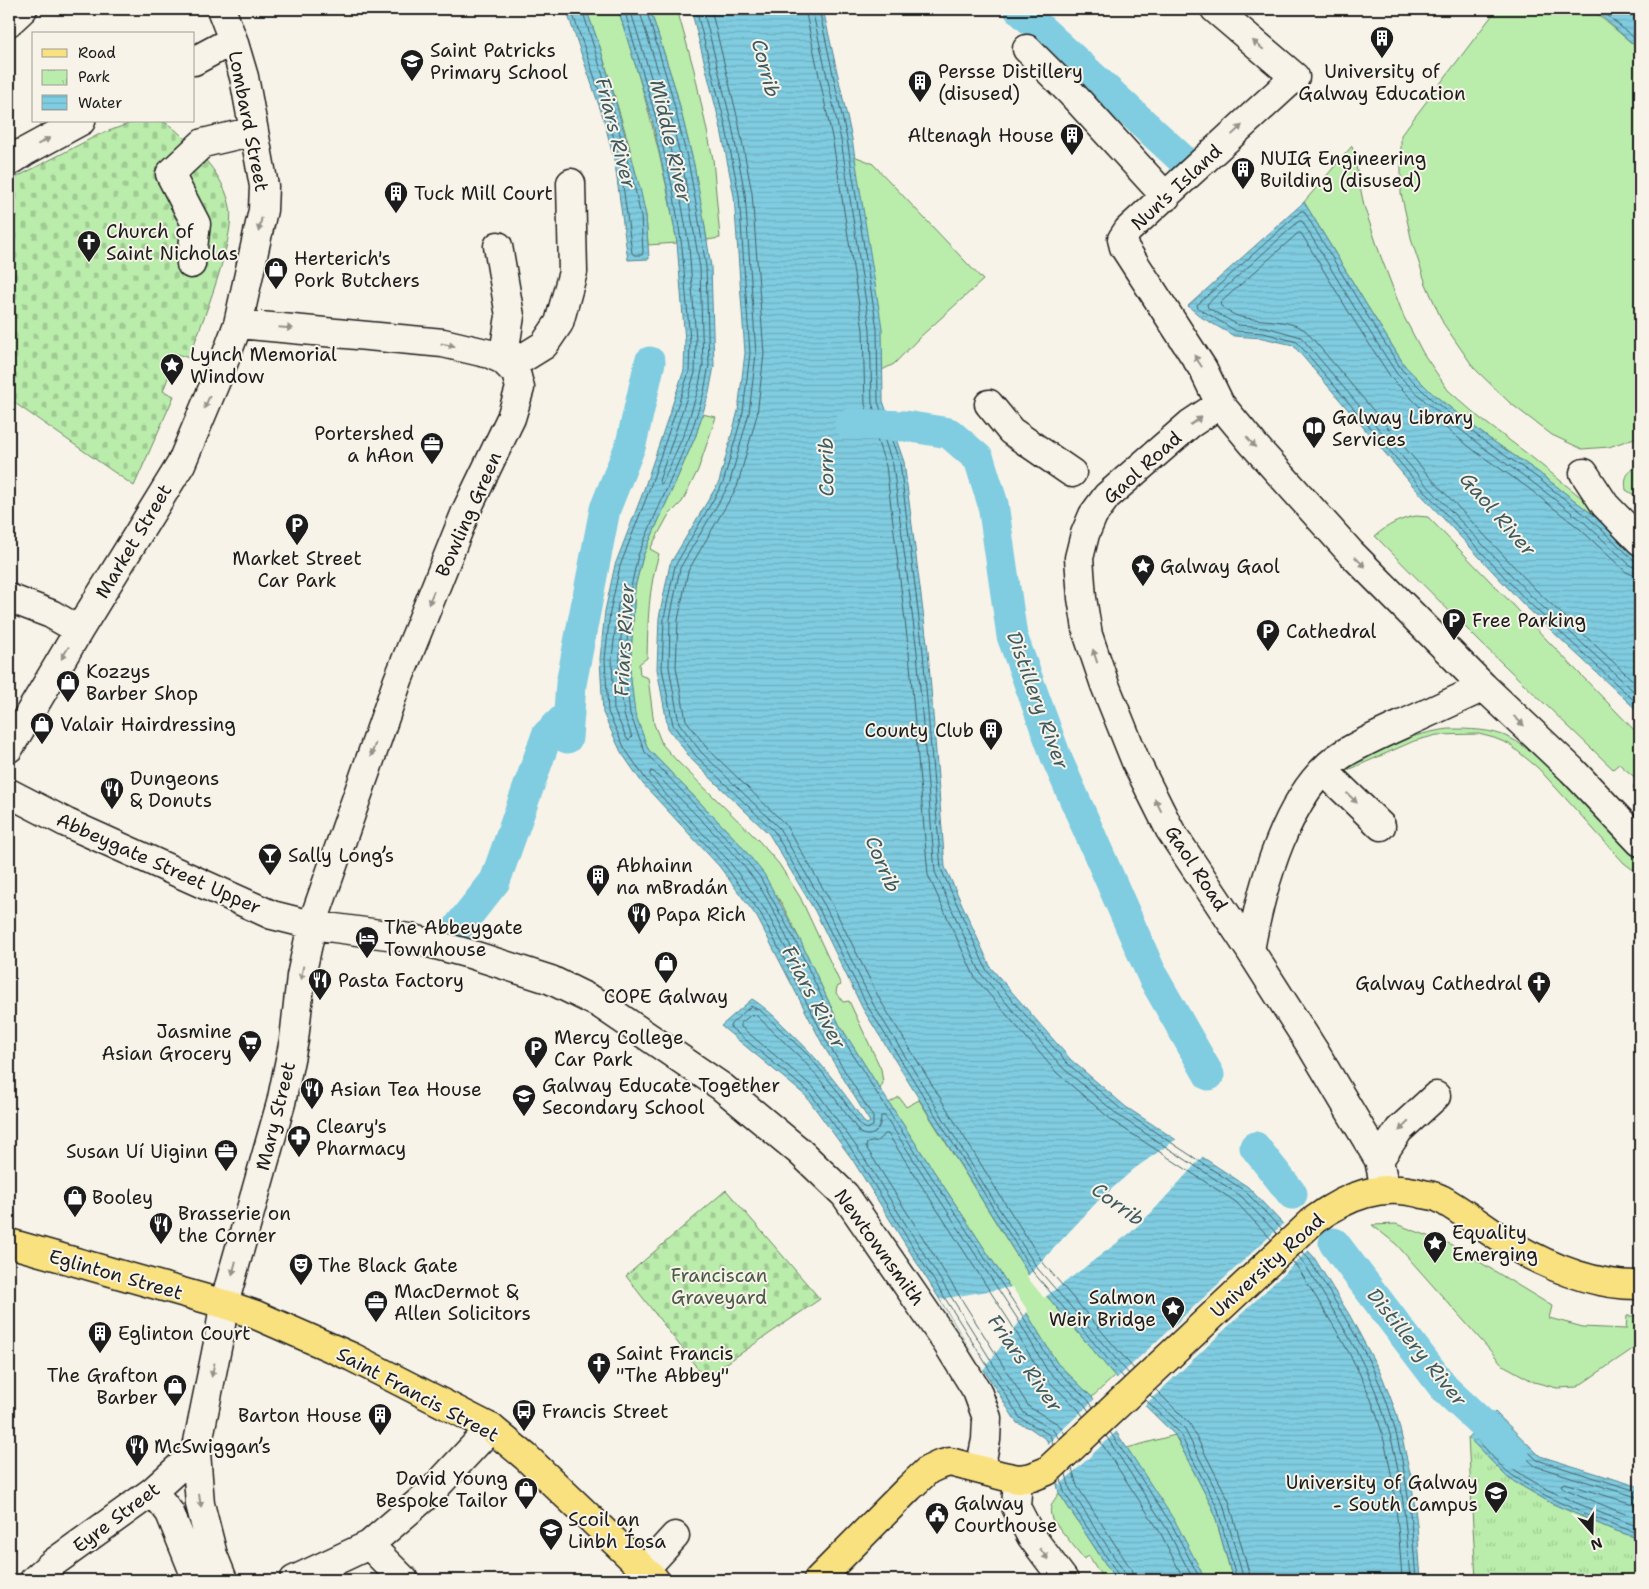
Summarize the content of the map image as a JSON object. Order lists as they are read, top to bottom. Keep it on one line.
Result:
{"streets":{"main road":["University Road","Eglinton Street","Saint Francis Street"],"street":["Lombard Street","Nun's Island","Gaol Road","Bowling Green","Market Street","Abbeygate Street Upper","Mary Street","Newtownsmith","Eyre Street"]},"crossings":[["Lombard Street","Market Street"],["Nun's Island","Gaol Road"],["Gaol Road","University Road"],["Bowling Green","Abbeygate Street Upper"],["Bowling Green","Mary Street"],["Bowling Green","Newtownsmith"],["Abbeygate Street Upper","Mary Street"],["Abbeygate Street Upper","Newtownsmith"],["Mary Street","Newtownsmith"],["Mary Street","Eglinton Street"],["Mary Street","Saint Francis Street"],["Mary Street","Eyre Street"],["Eglinton Street","Saint Francis Street"]],"one_way":["Lombard Street","Gaol Road","Bowling Green","Market Street","Mary Street"],"water":["Corrib","Friars River","Middle River","Gaol River","Distillery River"],"parks":["Franciscan Graveyard"],"places":{"building":["University of Galway Education","Persse Distillery (disused)","Altenagh House","NUIG Engineering Building (disused)","Tuck Mill Court","County Club","Abhainn na mBradán","Eglinton Court","Barton House"],"school or university":["Saint Patricks Primary School","Galway Educate Together Secondary School","University of Galway - South Campus","Scoil an Linbh Íosa"],"church":["Church of Saint Nicholas","Galway Cathedral","Saint Francis \"The Abbey\""],"shop":["Herterich's Pork Butchers","Kozzys Barber Shop","Valair Hairdressing","COPE Galway","Booley","The Grafton Barber","David Young Bespoke Tailor"],"place":["Lynch Memorial Window","Galway Gaol","Equality Emerging","Salmon Weir Bridge"],"library":["Galway Library Services"],"office":["Portershed a hAon","Susan Uí Uiginn","MacDermot & Allen Solicitors"],"parking":["Market Street Car Park","Free Parking","Cathedral","Mercy College Car Park"],"restaurant":["Dungeons & Donuts","Papa Rich","Pasta Factory","Asian Tea House","Brasserie on the Corner","McSwiggan’s"],"bar":["Sally Long’s"],"hotel":["The Abbeygate Townhouse"],"supermarket":["Jasmine Asian Grocery"],"pharmacy":["Cleary's Pharmacy"],"theatre":["The Black Gate"],"bus stop":["Francis Street"],"public building":["Galway Courthouse"]},"legend":["Road","Park","Water"],"north":"bottom"}
